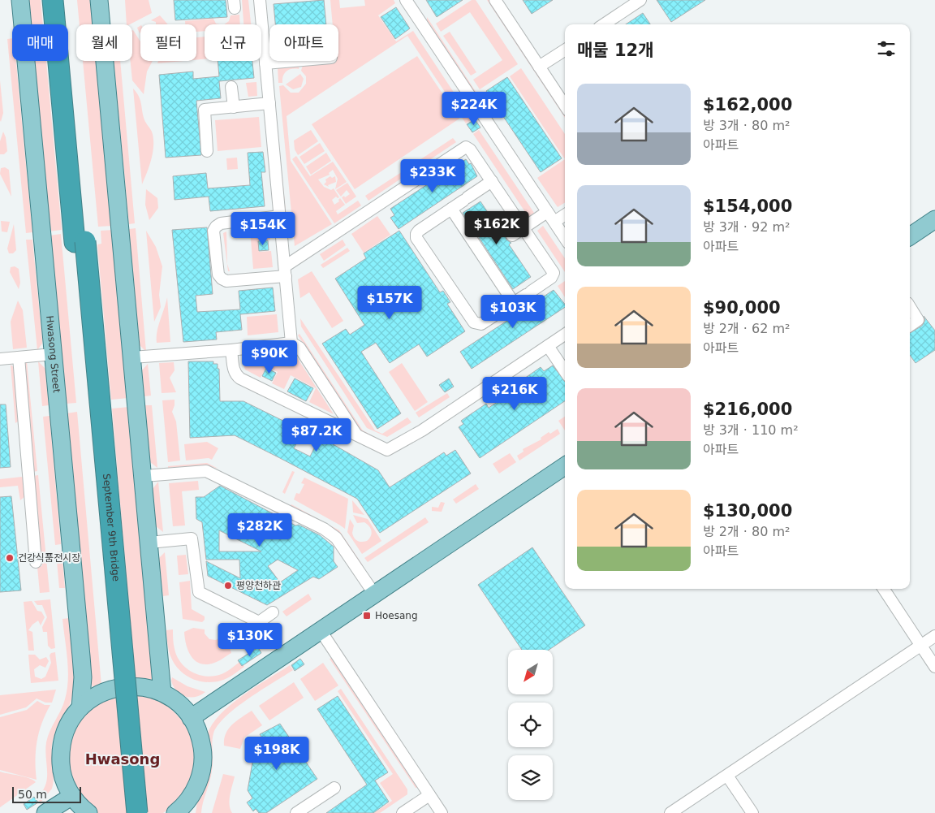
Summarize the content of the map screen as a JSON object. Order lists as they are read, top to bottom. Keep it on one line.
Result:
{"streets":{"highway":["September 9th Bridge"],"main road":["Hwasong Street"]},"districts":["Hwasong"],"places":{"other":["건강식품전시장","평양천하관"],"transit":["Hoesang"]},"scale_bar":"50 m","north":"bottom left","page":{"chip":["매매","월세","필터","신규","아파트"],"heading":"매물 12개","list":[{"name":"$162,000","note":"방 3개 · 80 m² · 아파트"},{"name":"$154,000","note":"방 3개 · 92 m² · 아파트"},{"name":"$90,000","note":"방 2개 · 62 m² · 아파트"},{"name":"$216,000","note":"방 3개 · 110 m² · 아파트"},{"name":"$130,000","note":"방 2개 · 80 m² · 아파트"}],"price":["$224K","$233K","$162K","$154K","$157K","$103K","$90K","$216K","$87.2K","$282K","$130K","$198K"],"scale":"50 m"}}
